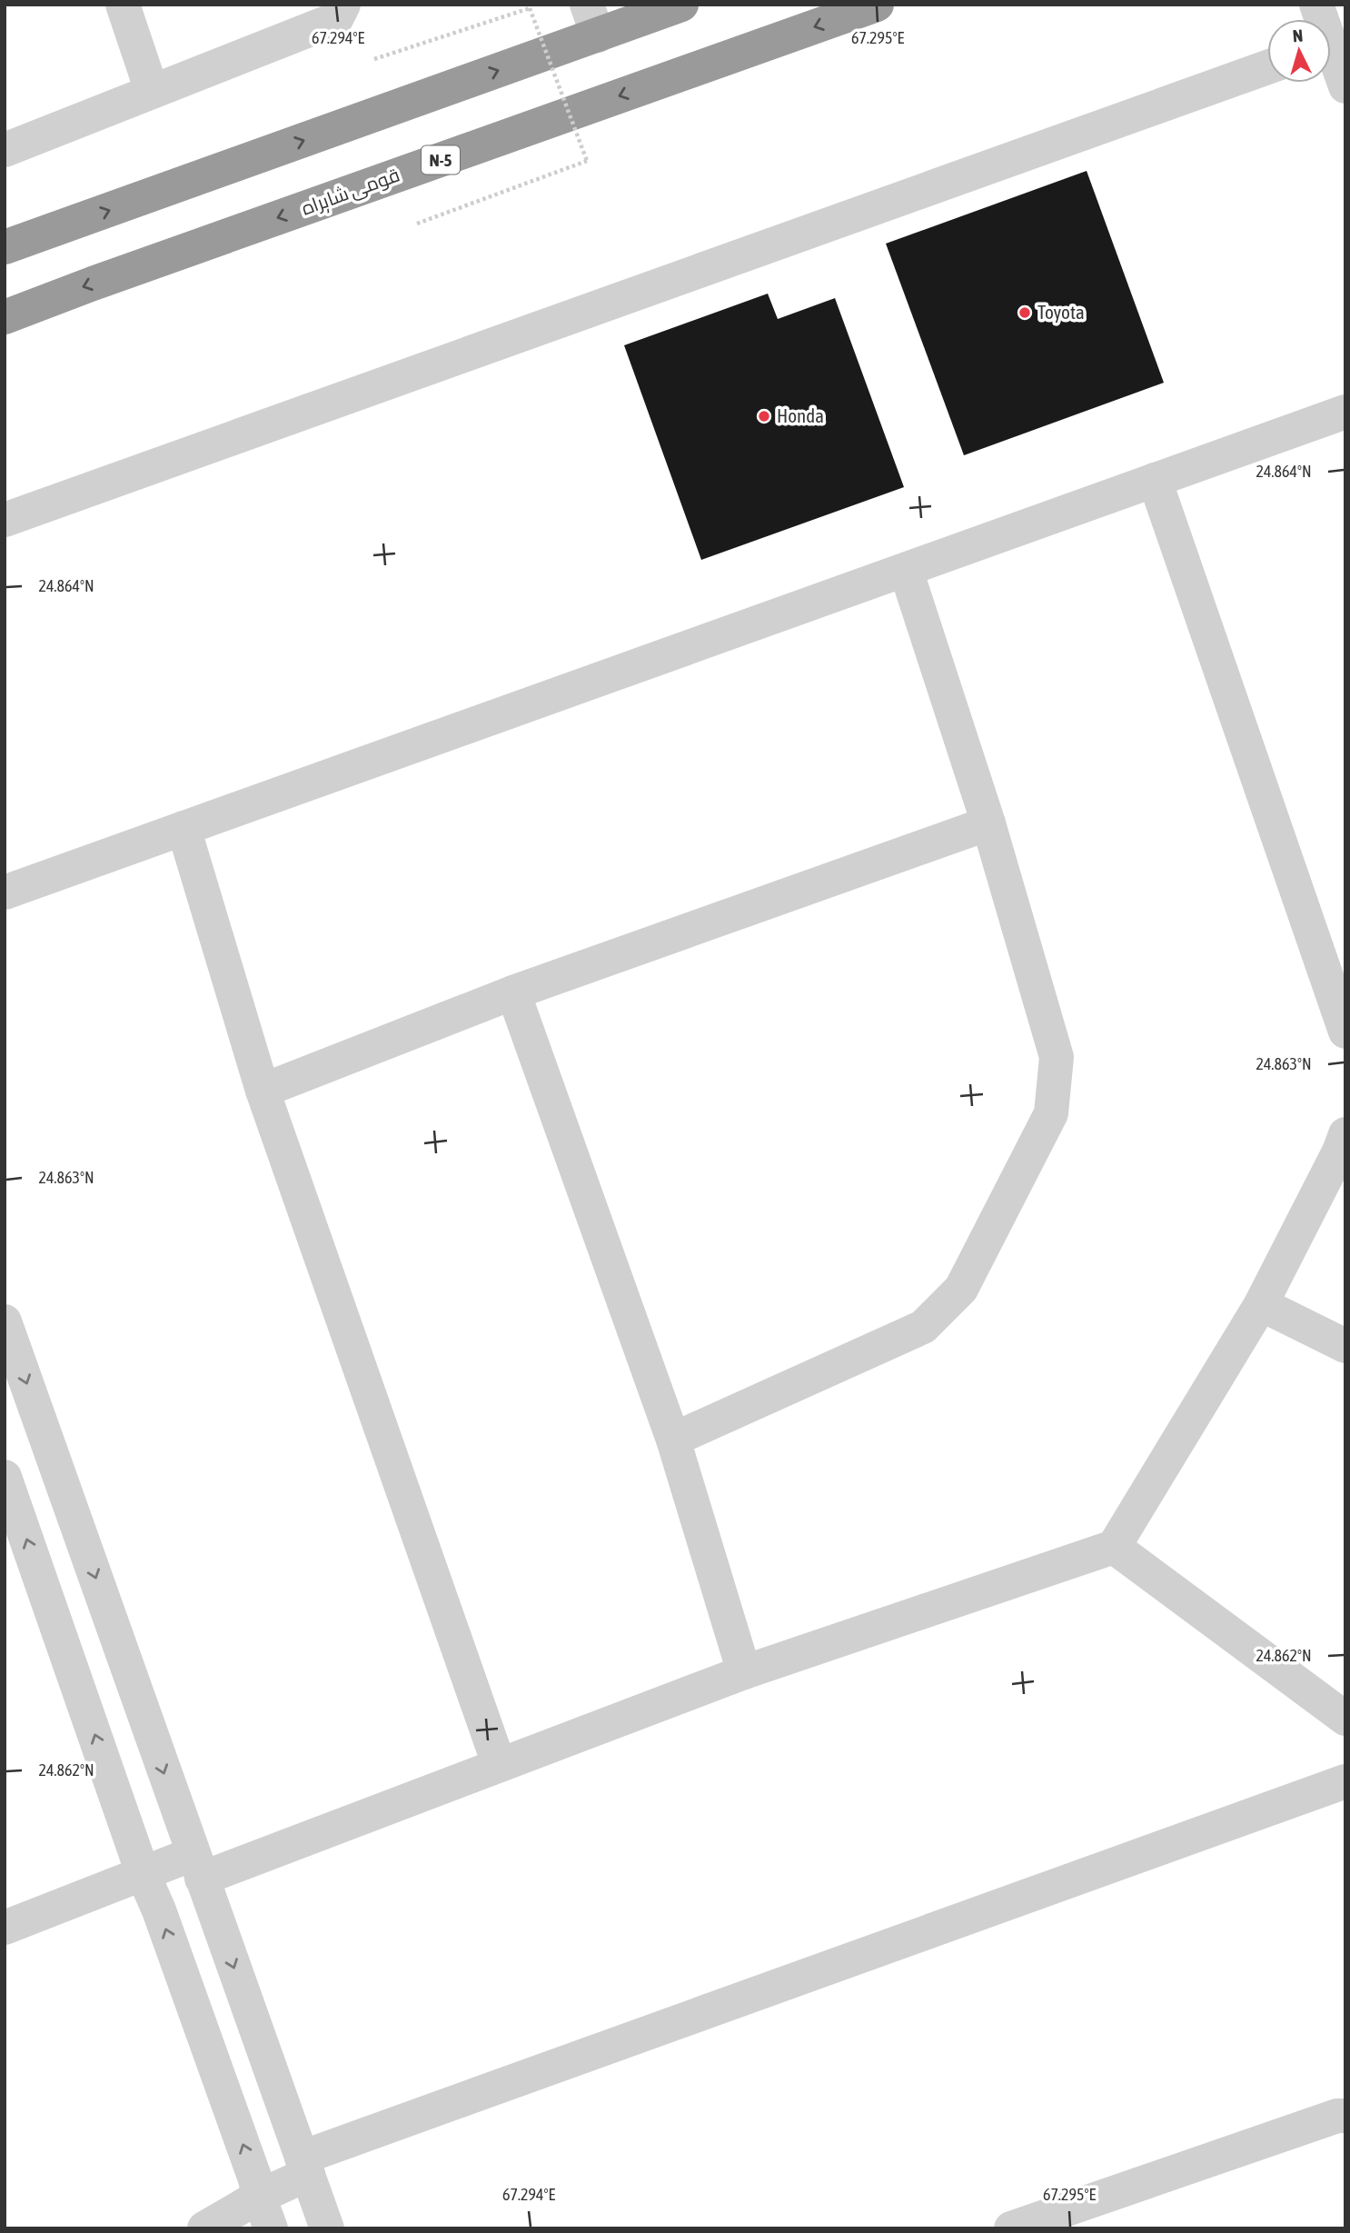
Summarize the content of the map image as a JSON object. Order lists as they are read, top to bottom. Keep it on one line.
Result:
{"streets":{"highway":["N-5","قومی شاہراہ"]},"places":["Toyota","Honda"],"north":"top","coordinates":["67.294°E","67.295°E","24.864°N","24.863°N","24.862°N"]}
